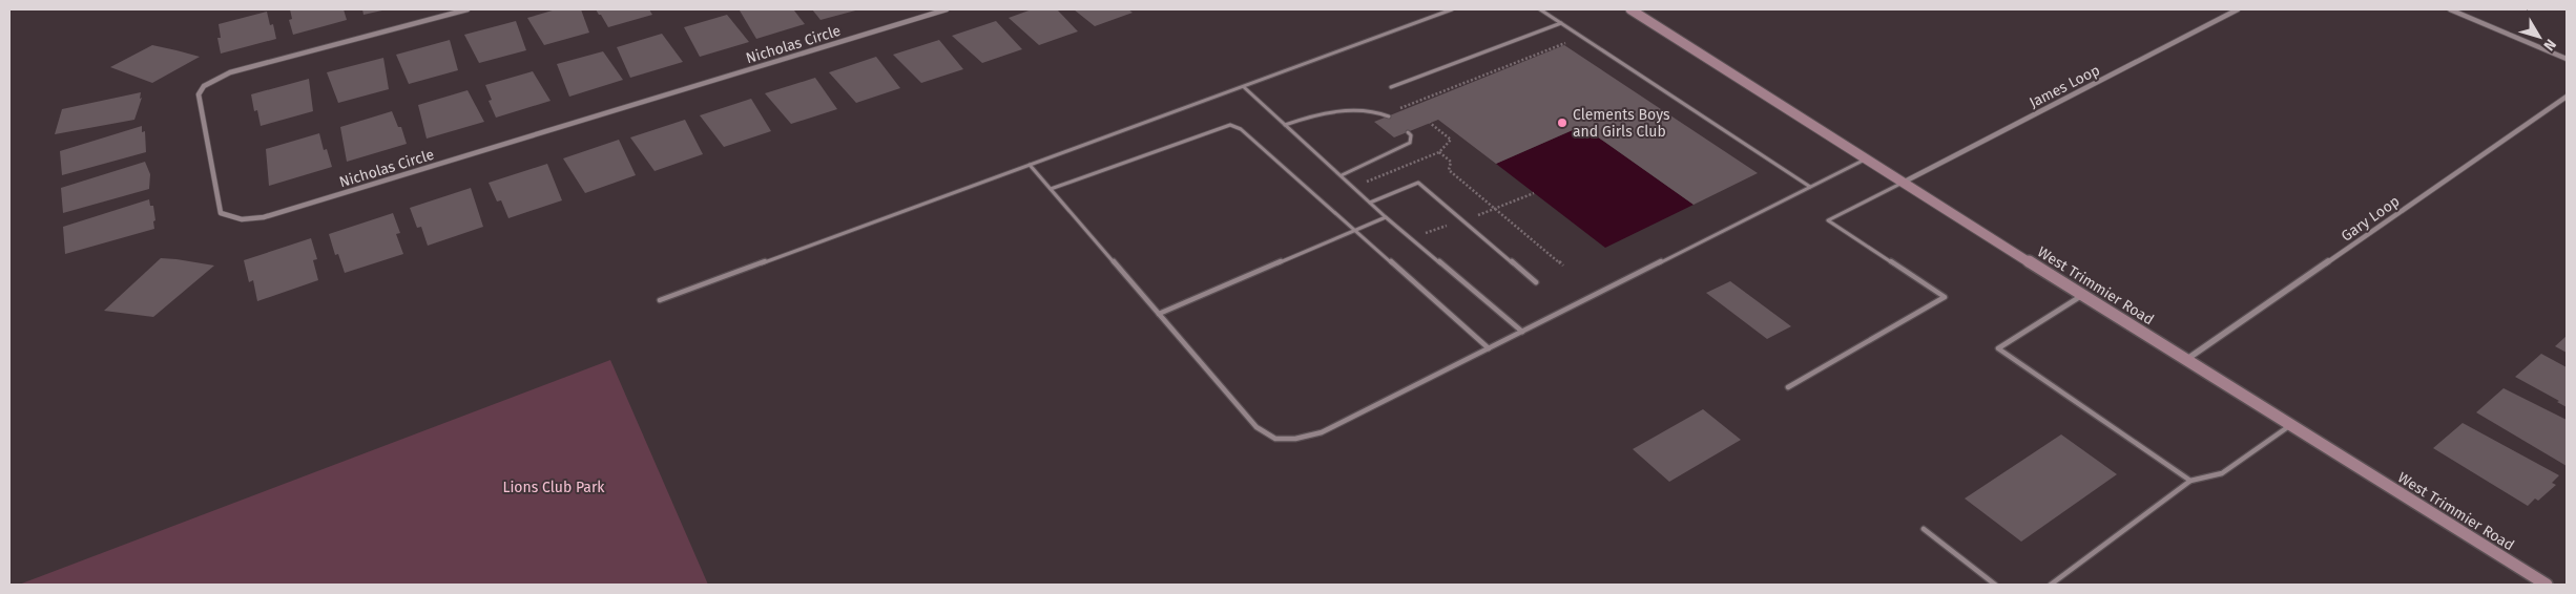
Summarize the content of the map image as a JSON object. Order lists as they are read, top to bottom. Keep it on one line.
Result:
{"streets":{"main road":["West Trimmier Road"],"street":["Nicholas Circle","James Loop","Gary Loop"]},"crossings":[["James Loop","West Trimmier Road"],["Gary Loop","West Trimmier Road"]],"parks":["Lions Club Park"],"places":["Clements Boys and Girls Club"],"north":"bottom right"}
